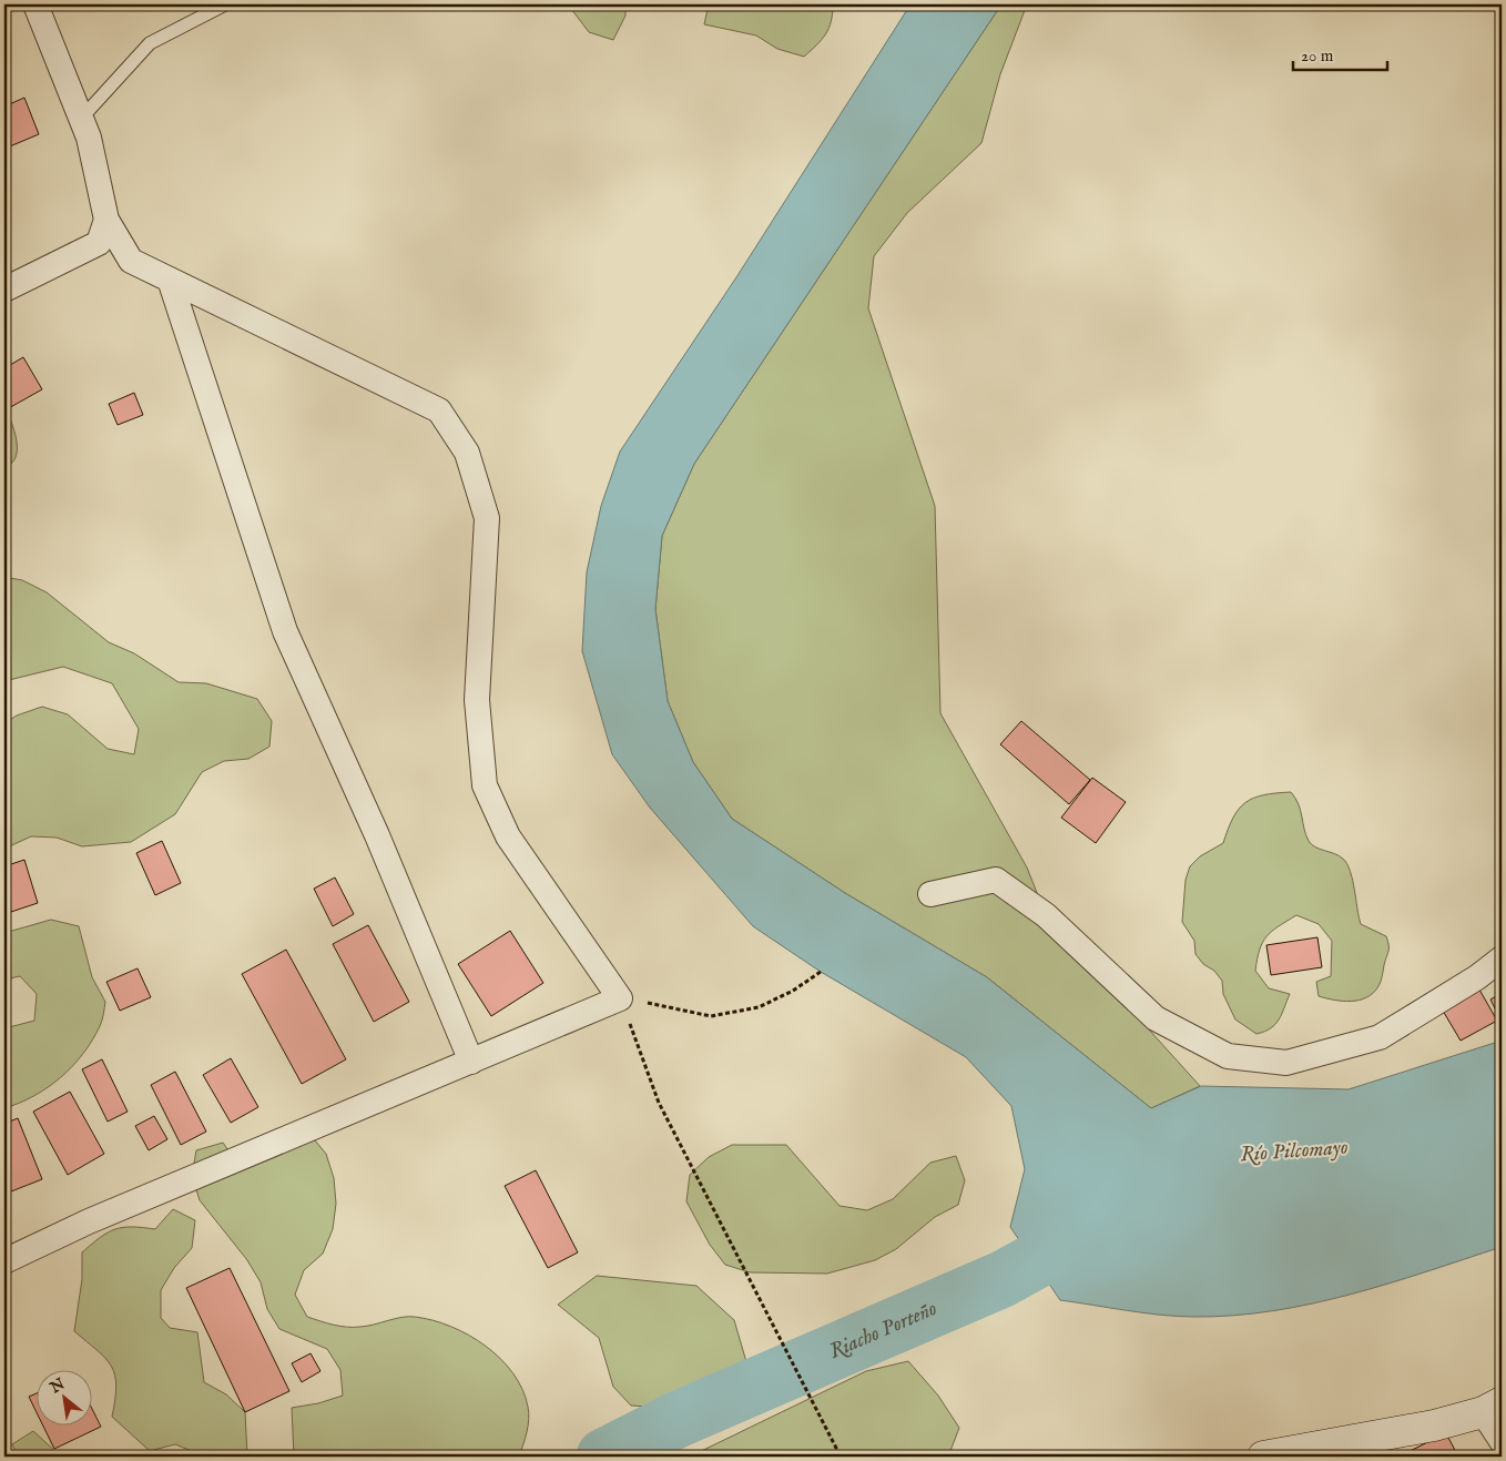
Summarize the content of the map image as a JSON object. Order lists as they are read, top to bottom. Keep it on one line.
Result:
{"water":["Río Pilcomayo","Riacho Porteño"],"scale_bar":"20 m","north":"top left"}
